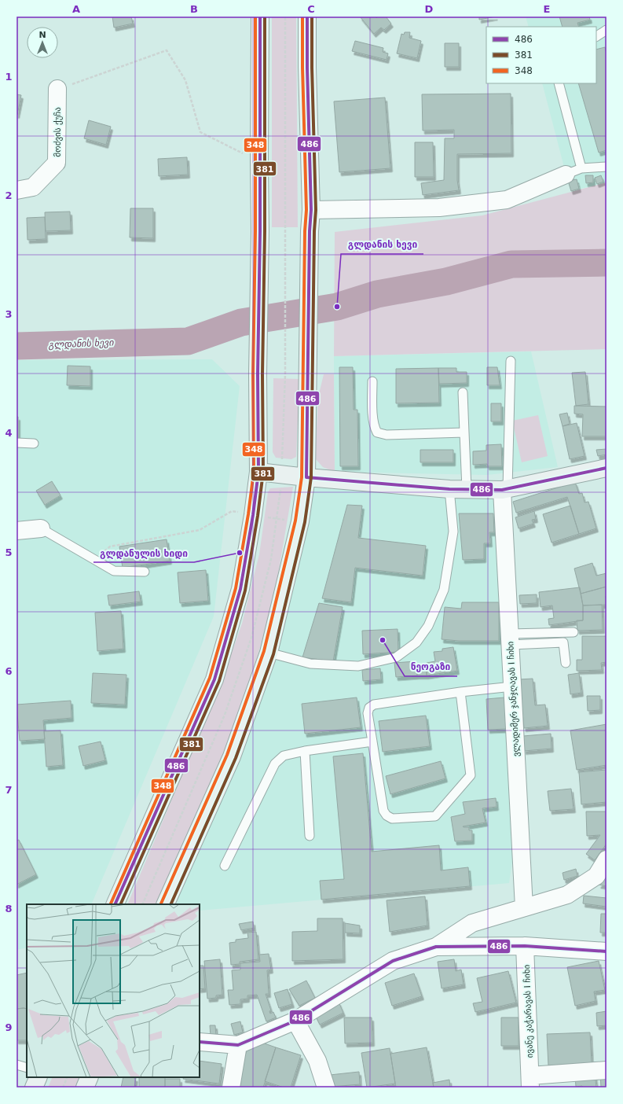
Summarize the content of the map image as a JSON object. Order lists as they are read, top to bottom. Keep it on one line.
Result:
{"streets":{"street":["მოძვის ქუჩა","ვლადიმერ ჯანჯღავას I ჩიხი","ივანე კაჭარავას I ჩიხი"]},"water":["გლდანის ხევი"],"places":["გლდანის ხევი","გლდანულის ხიდი","ნეოგაზი"],"lines":["transit line 486","transit line 381","transit line 348"],"legend":["486","381","348"],"north":"top","grid":{"columns":["A","B","C","D","E"],"rows":["1","2","3","4","5","6","7","8","9"]}}
